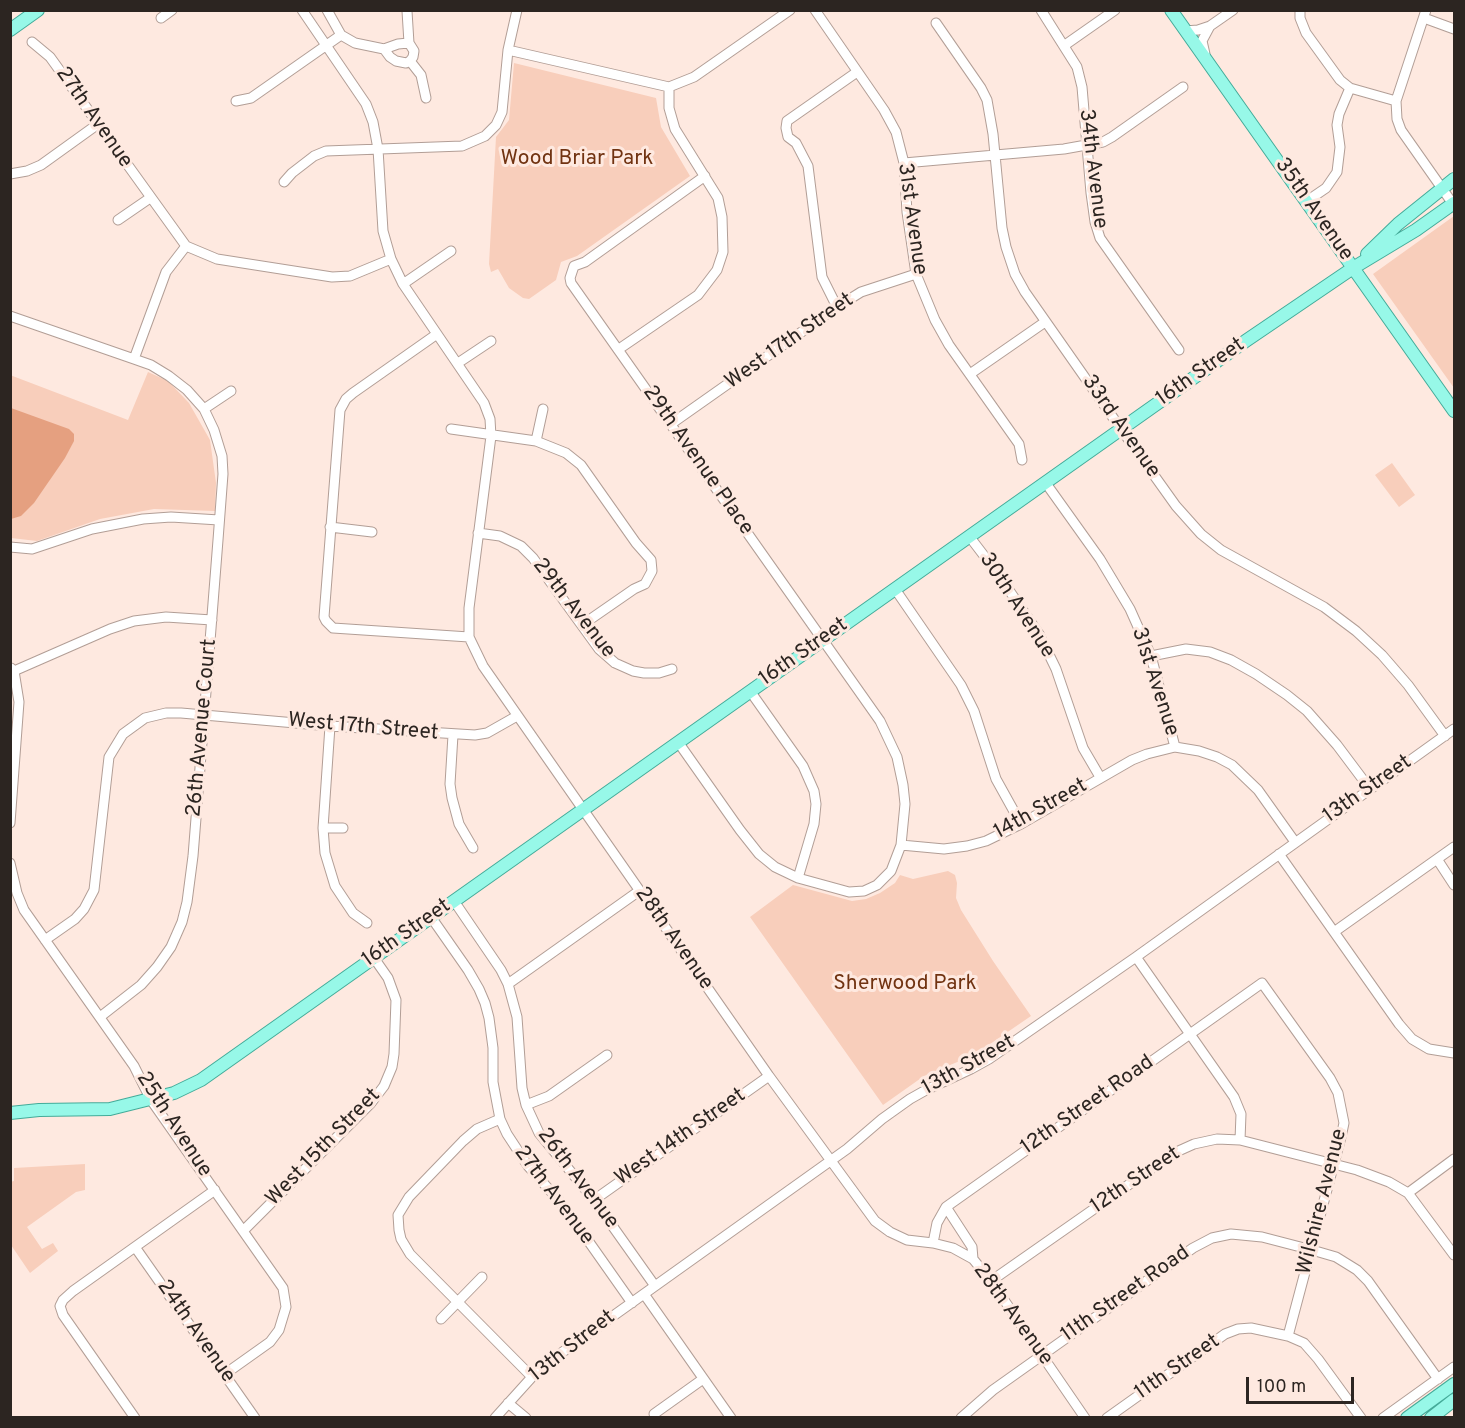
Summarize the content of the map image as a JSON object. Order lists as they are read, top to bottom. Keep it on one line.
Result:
{"streets":{"main road":["35th Avenue","16th Street"],"street":["27th Avenue","34th Avenue","31st Avenue","West 17th Street","33rd Avenue","29th Avenue Place","30th Avenue","29th Avenue","26th Avenue Court","13th Street","14th Street","28th Avenue","12th Street Road","25th Avenue","West 14th Street","West 15th Street","26th Avenue","12th Street","Wilshire Avenue","11th Street Road","24th Avenue","11th Street"]},"crossings":[["27th Avenue","16th Street"],["27th Avenue","13th Street"],["35th Avenue","16th Street"],["31st Avenue","West 17th Street"],["31st Avenue","16th Street"],["31st Avenue","13th Street"],["31st Avenue","14th Street"],["West 17th Street","29th Avenue Place"],["West 17th Street","26th Avenue Court"],["West 17th Street","28th Avenue"],["West 17th Street","25th Avenue"],["16th Street","33rd Avenue"],["16th Street","29th Avenue Place"],["16th Street","30th Avenue"],["16th Street","28th Avenue"],["16th Street","25th Avenue"],["16th Street","West 15th Street"],["16th Street","26th Avenue"],["33rd Avenue","13th Street"],["30th Avenue","14th Street"],["29th Avenue","28th Avenue"],["26th Avenue Court","25th Avenue"],["13th Street","28th Avenue"],["13th Street","26th Avenue"],["28th Avenue","West 14th Street"],["28th Avenue","12th Street"],["28th Avenue","11th Street Road"],["12th Street Road","Wilshire Avenue"],["25th Avenue","West 15th Street"],["25th Avenue","24th Avenue"],["West 14th Street","26th Avenue"],["12th Street","Wilshire Avenue"],["Wilshire Avenue","11th Street Road"],["Wilshire Avenue","11th Street"]],"parks":["Wood Briar Park","Sherwood Park"],"scale_bar":"100 m"}
